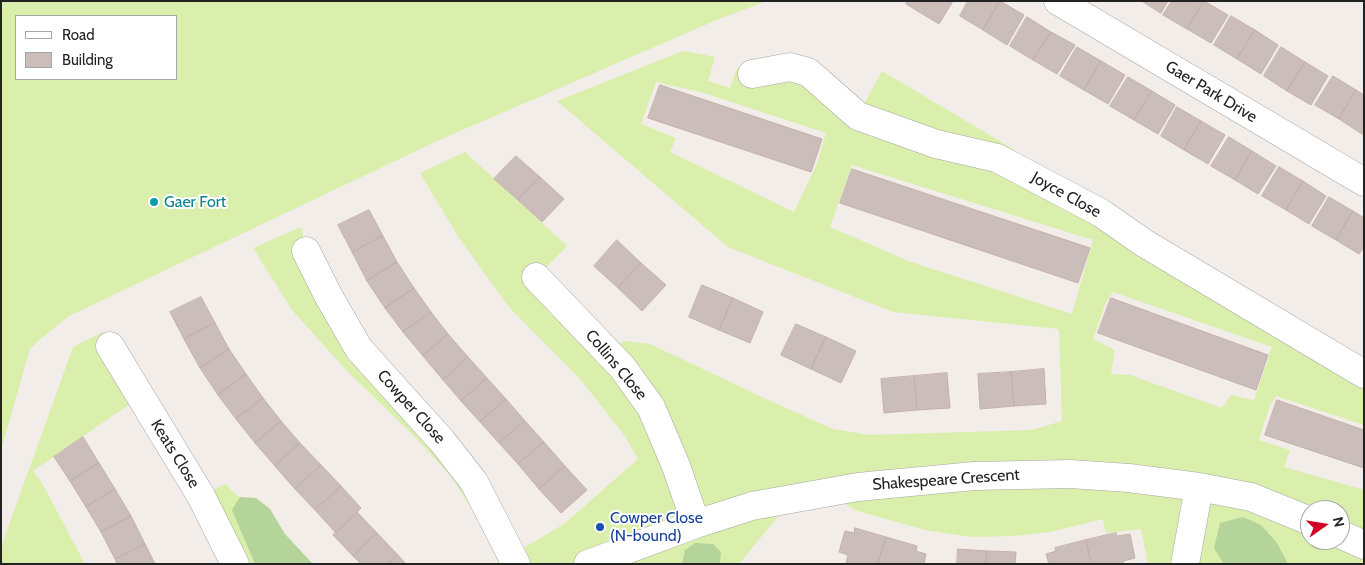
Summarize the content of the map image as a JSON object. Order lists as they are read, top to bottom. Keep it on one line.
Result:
{"streets":{"street":["Gaer Park Drive","Joyce Close","Collins Close","Cowper Close","Keats Close","Shakespeare Crescent"]},"crossings":[["Collins Close","Shakespeare Crescent"]],"places":["Gaer Fort","Cowper Close (N-bound)"],"legend":["Road","Building"],"north":"right"}
